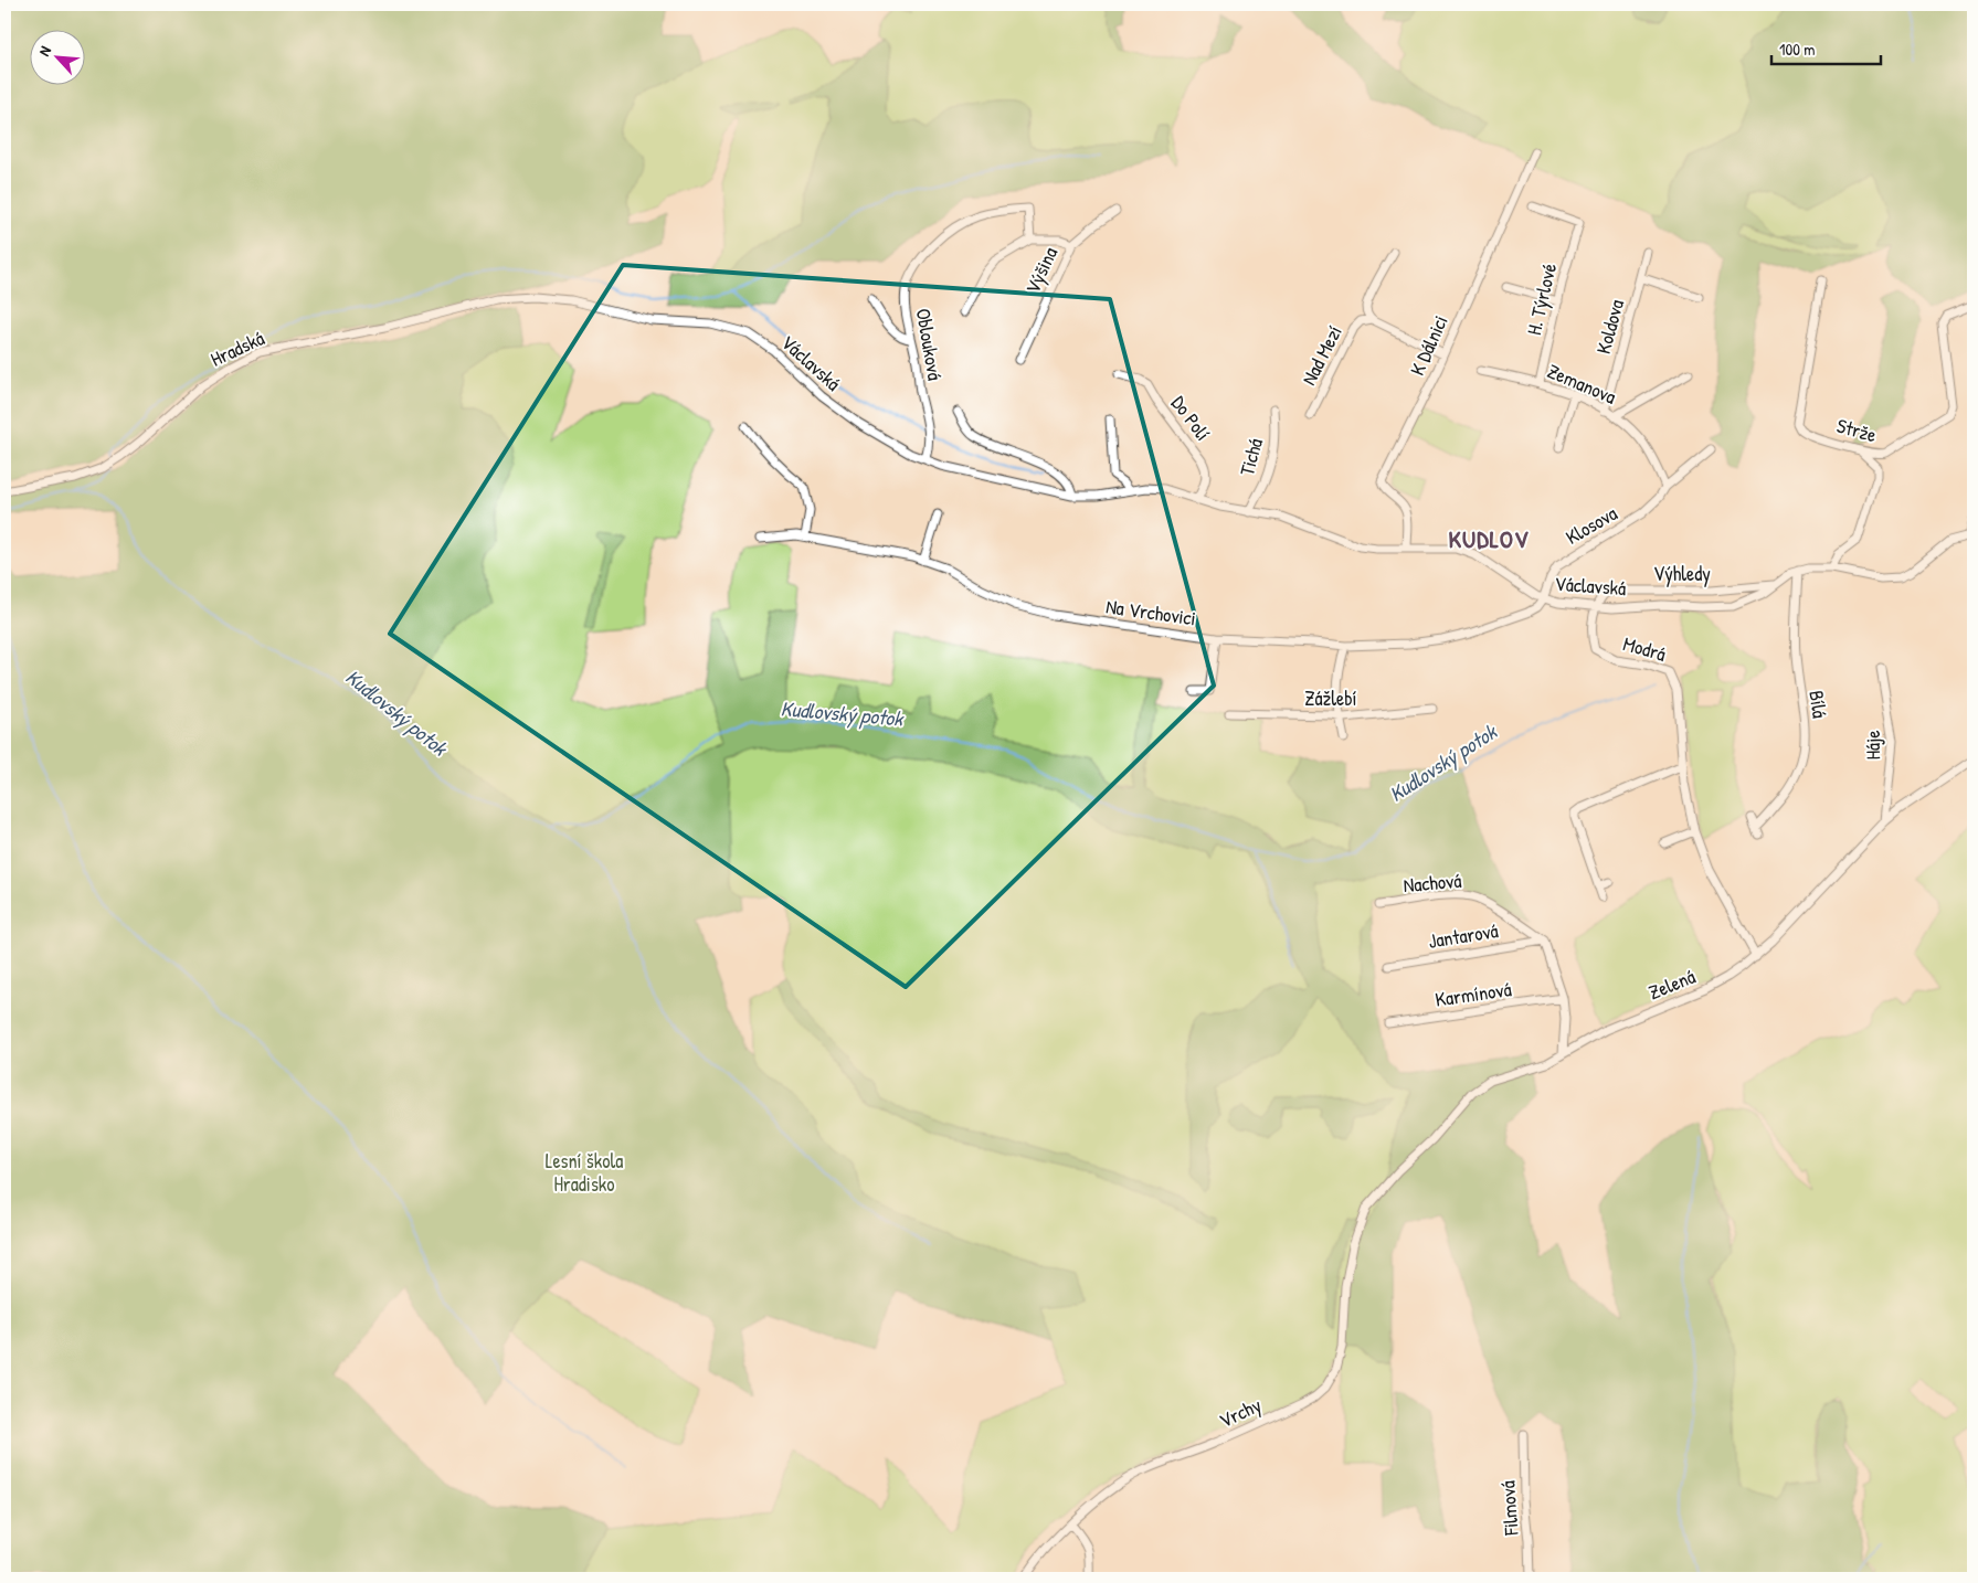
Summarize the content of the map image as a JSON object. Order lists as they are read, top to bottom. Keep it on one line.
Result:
{"streets":{"street":["Výšina","H. Týrlové","Koldova","Oblouková","K Dálnici","Hradská","Nad Mezí","Václavská","Zemanova","Do Polí","Strže","Tichá","Klosova","Výhledy","Na Vrchovici","Modrá","Zážlebí","Bílá","Háje","Nachová","Jantarová","Zelená","Karmínová","Vrchy","Filmová"]},"crossings":[["H. Týrlové","Zemanova"],["Koldova","Zemanova"],["Oblouková","Václavská"],["K Dálnici","Václavská"],["Hradská","Václavská"],["Václavská","Do Polí"],["Václavská","Tichá"],["Václavská","Klosova"],["Václavská","Výhledy"],["Václavská","Na Vrchovici"],["Václavská","Modrá"],["Václavská","Bílá"],["Zemanova","Klosova"],["Klosova","Na Vrchovici"],["Výhledy","Modrá"],["Modrá","Zelená"],["Háje","Zelená"],["Nachová","Jantarová"],["Zelená","Vrchy"]],"districts":["KUDLOV"],"water":["Kudlovský potok"],"parks":["Lesní škola Hradisko"],"scale_bar":"100 m","north":"top left"}
